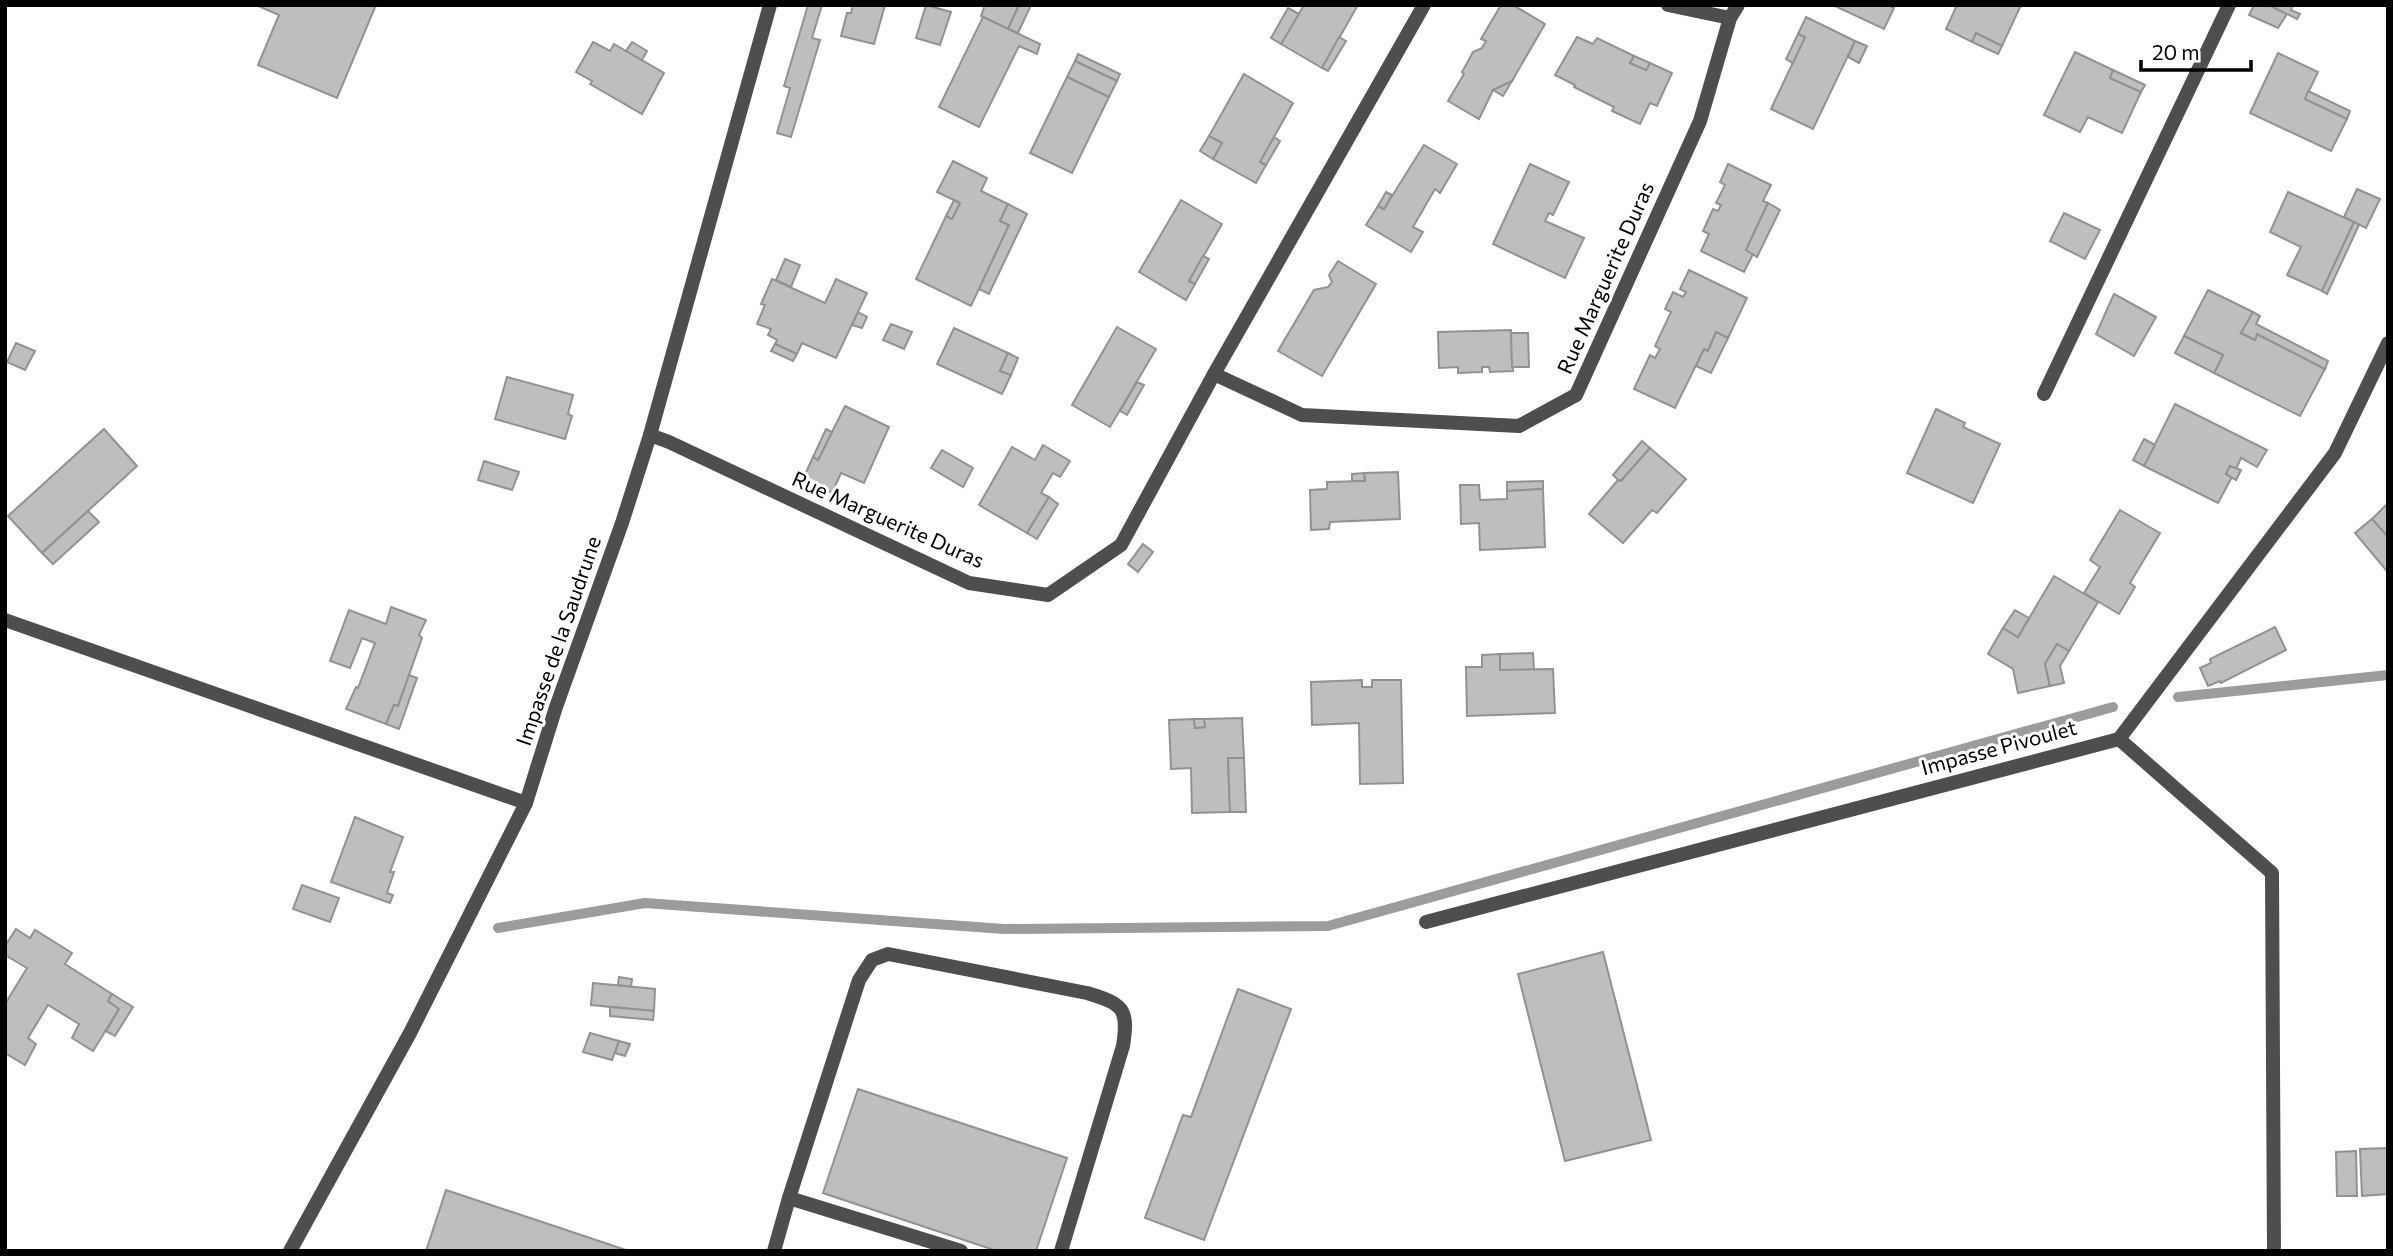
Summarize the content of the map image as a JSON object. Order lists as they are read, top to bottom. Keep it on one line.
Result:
{"streets":{"street":["Rue Marguerite Duras","Impasse de la Saudrune","Impasse Pivoulet"]},"crossings":[["Rue Marguerite Duras","Impasse de la Saudrune"]],"scale_bar":"20 m"}
